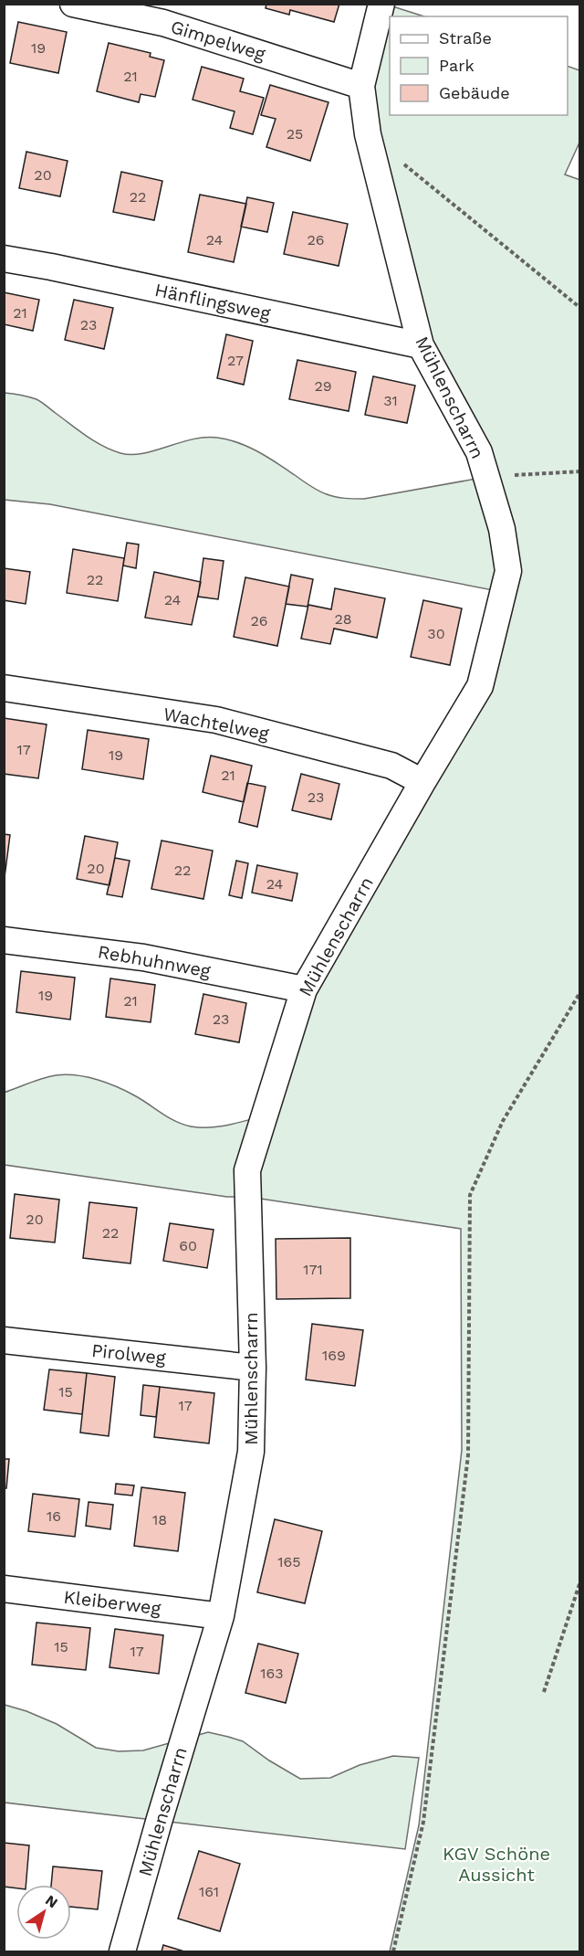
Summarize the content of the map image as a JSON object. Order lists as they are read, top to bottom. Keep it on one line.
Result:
{"streets":{"street":["Gimpelweg","Hänflingsweg","Mühlenscharrn","Wachtelweg","Rebhuhnweg","Pirolweg","Kleiberweg"]},"crossings":[["Gimpelweg","Mühlenscharrn"],["Hänflingsweg","Mühlenscharrn"],["Mühlenscharrn","Wachtelweg"],["Mühlenscharrn","Rebhuhnweg"],["Mühlenscharrn","Pirolweg"],["Mühlenscharrn","Kleiberweg"]],"parks":["KGV Schöne Aussicht"],"house_numbers":["19","21","25","20","22","24","26","21","23","27","29","31","22","24","28","26","30","17","19","21","23","20","22","24","19","21","23","20","22","60","171","169","15","17","16","18","165","15","17","163","161"],"legend":["Straße","Park","Gebäude"],"north":"top right"}
